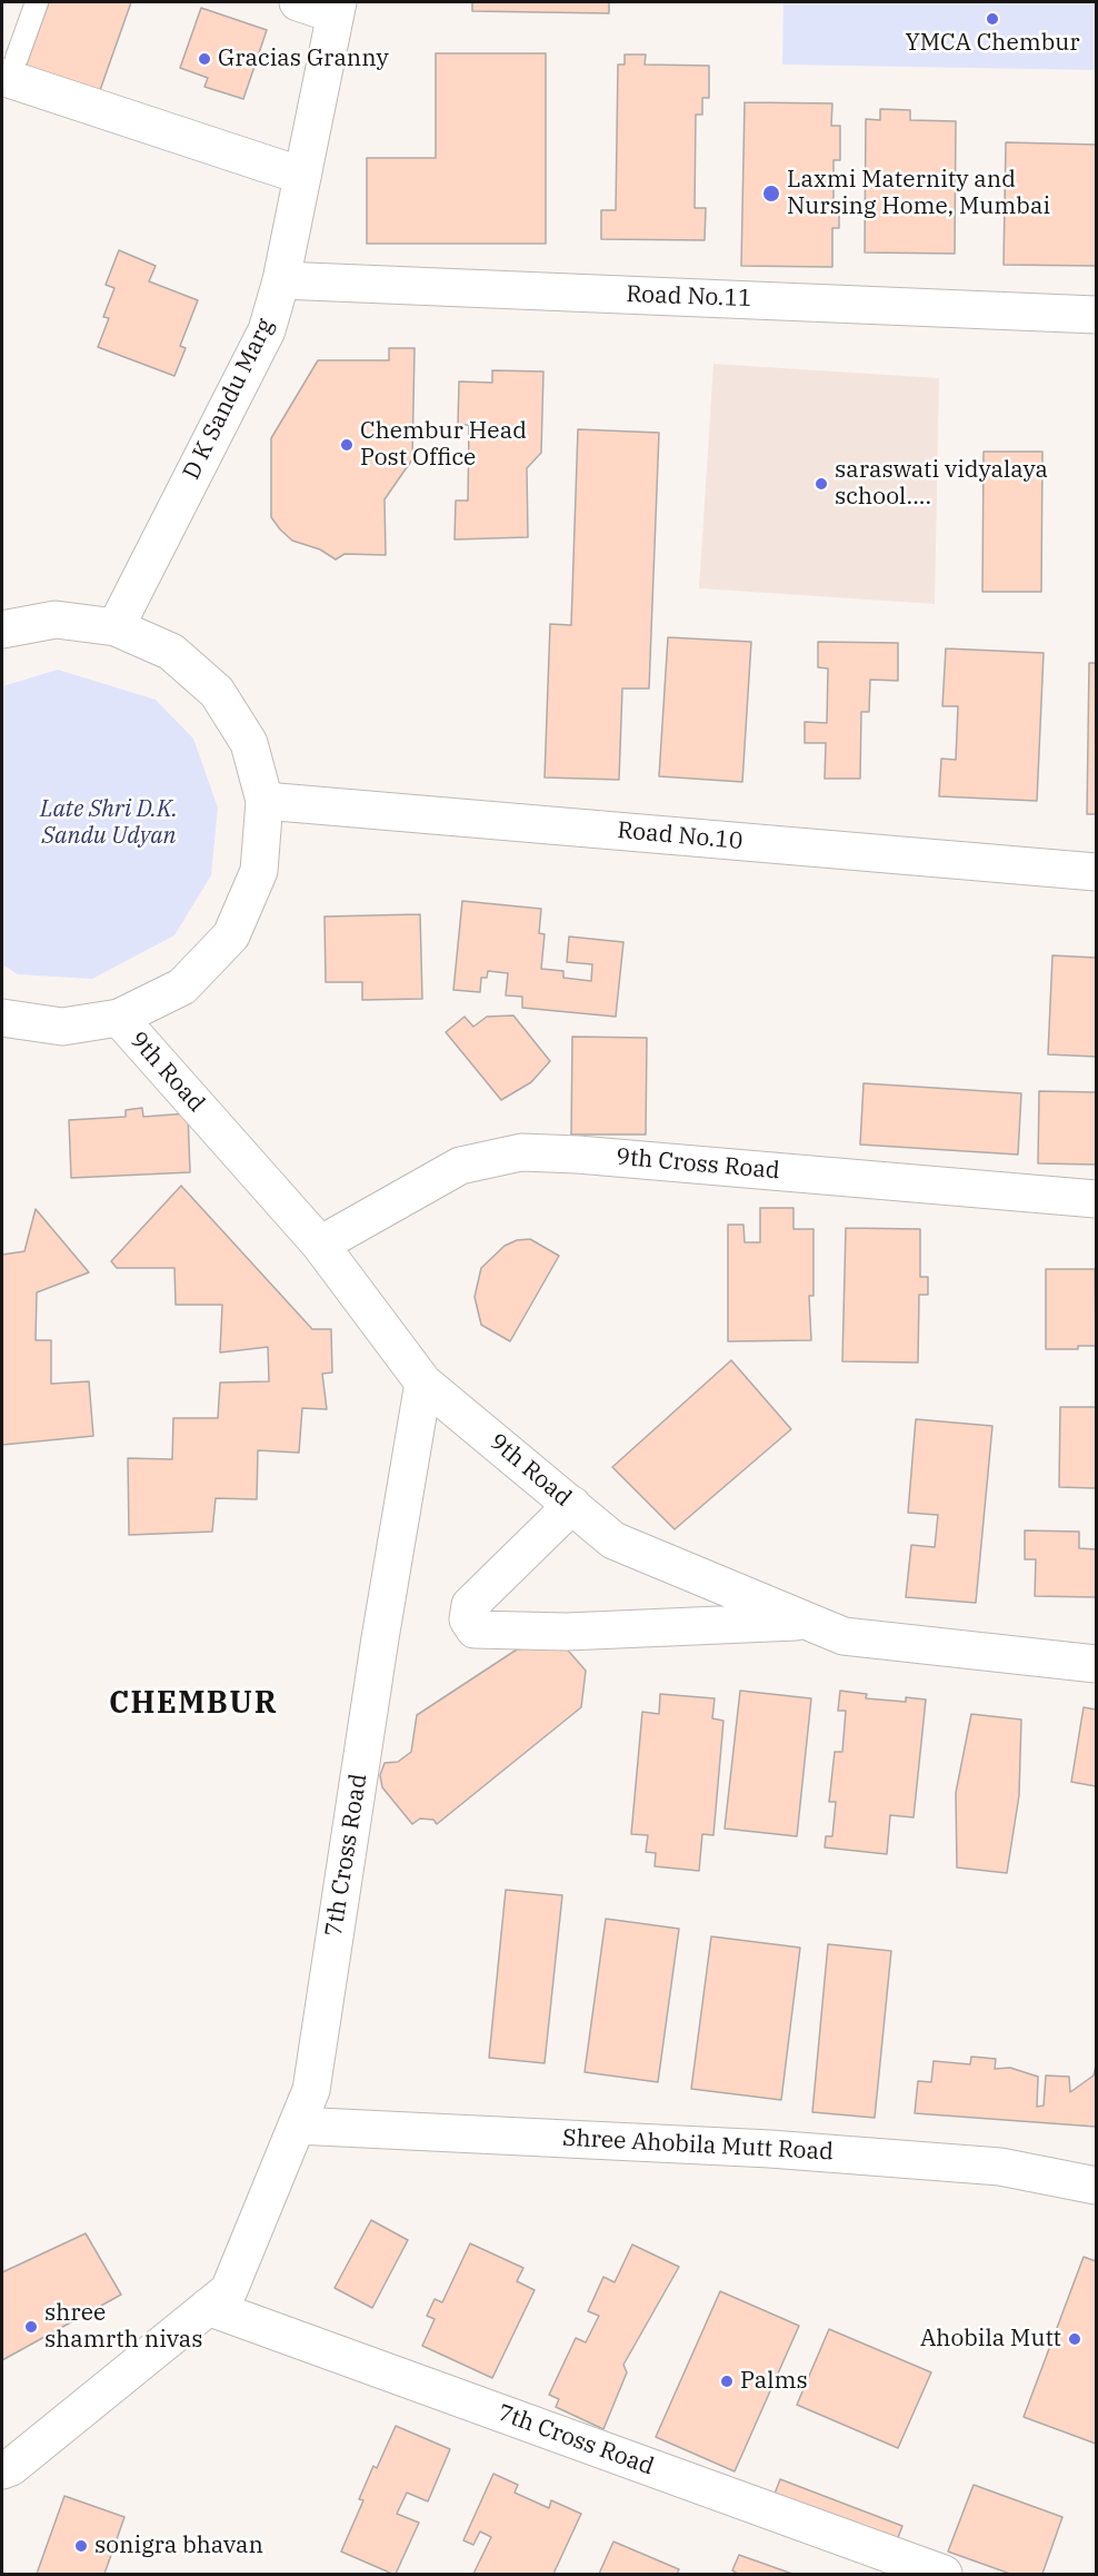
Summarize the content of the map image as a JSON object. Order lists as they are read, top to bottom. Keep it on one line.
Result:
{"streets":{"street":["Road No.11","D K Sandu Marg","Road No.10","9th Road","9th Cross Road","7th Cross Road","Shree Ahobila Mutt Road"]},"crossings":[["Road No.11","D K Sandu Marg"],["9th Road","9th Cross Road"],["9th Road","7th Cross Road"],["7th Cross Road","Shree Ahobila Mutt Road"]],"districts":["CHEMBUR"],"parks":["Late Shri D.K. Sandu Udyan"],"places":["YMCA Chembur","Gracias Granny","Laxmi Maternity and Nursing Home, Mumbai","Chembur Head Post Office","saraswati vidyalaya school....","shree shamrth nivas","Ahobila Mutt","Palms","sonigra bhavan"]}
